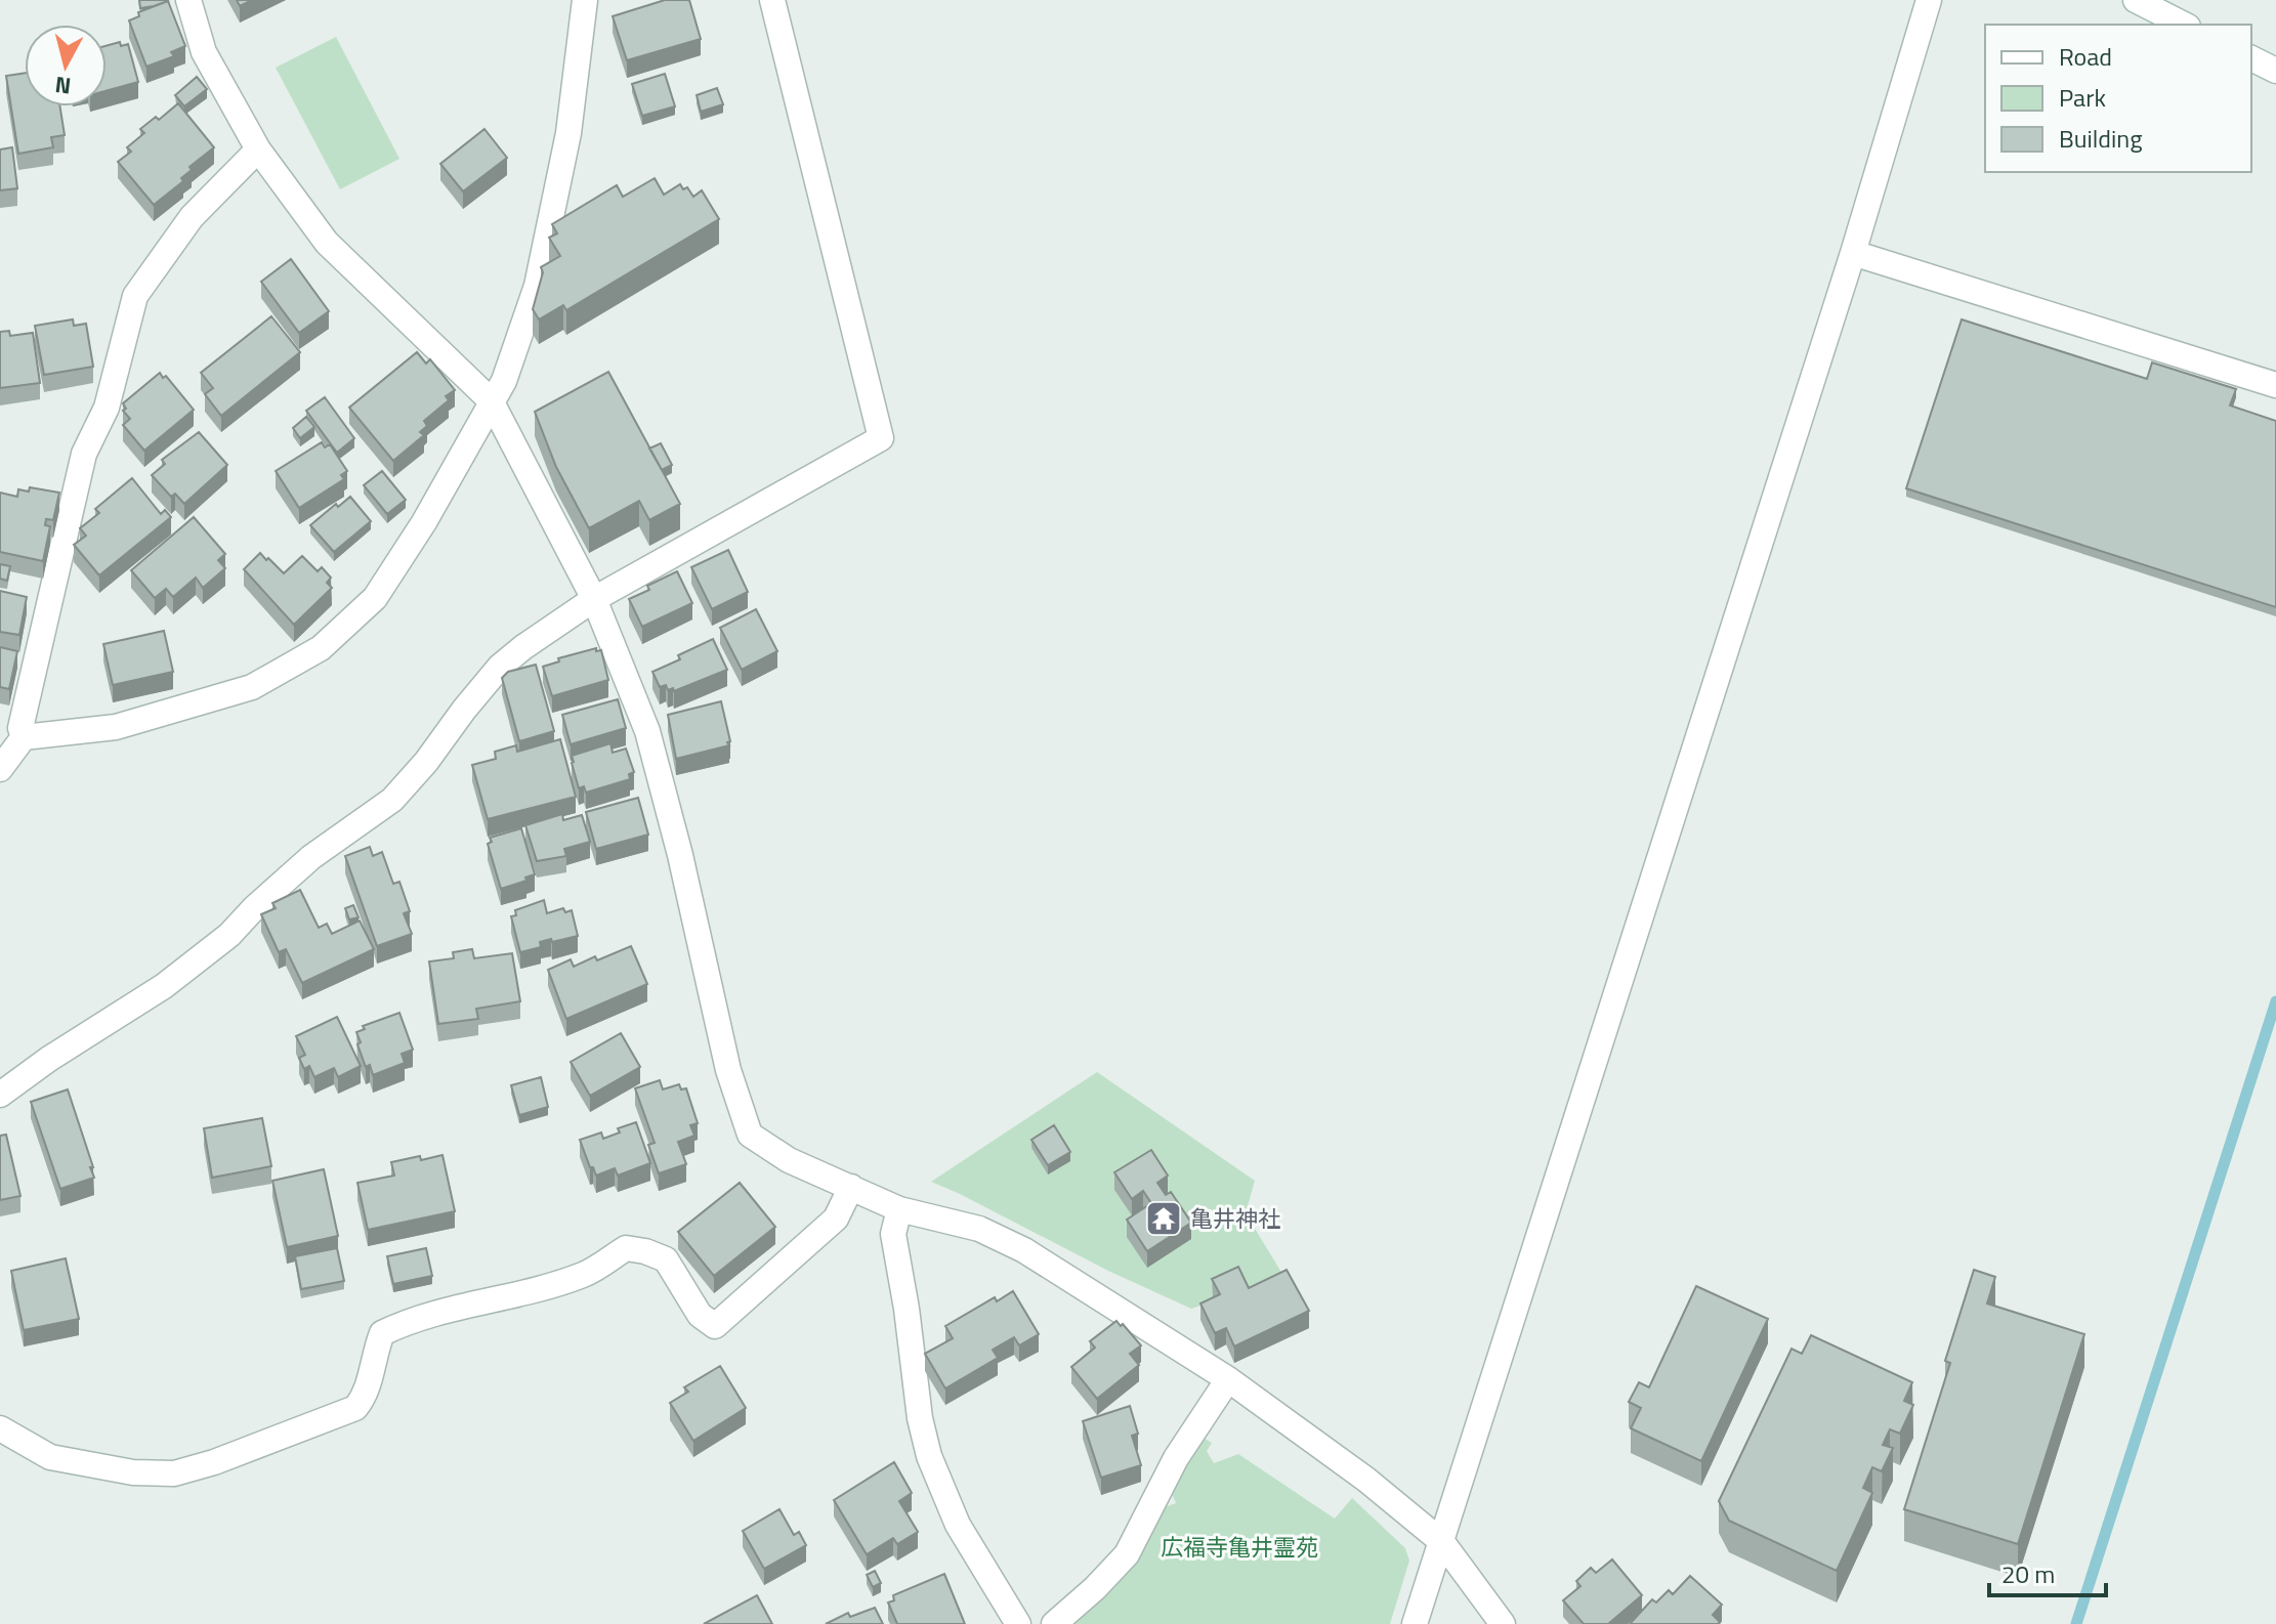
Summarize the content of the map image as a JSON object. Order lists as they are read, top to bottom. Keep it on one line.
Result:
{"parks":["広福寺亀井霊苑"],"places":{"temple":["亀井神社"]},"legend":["Road","Park","Building"],"scale_bar":"20 m","north":"bottom"}
